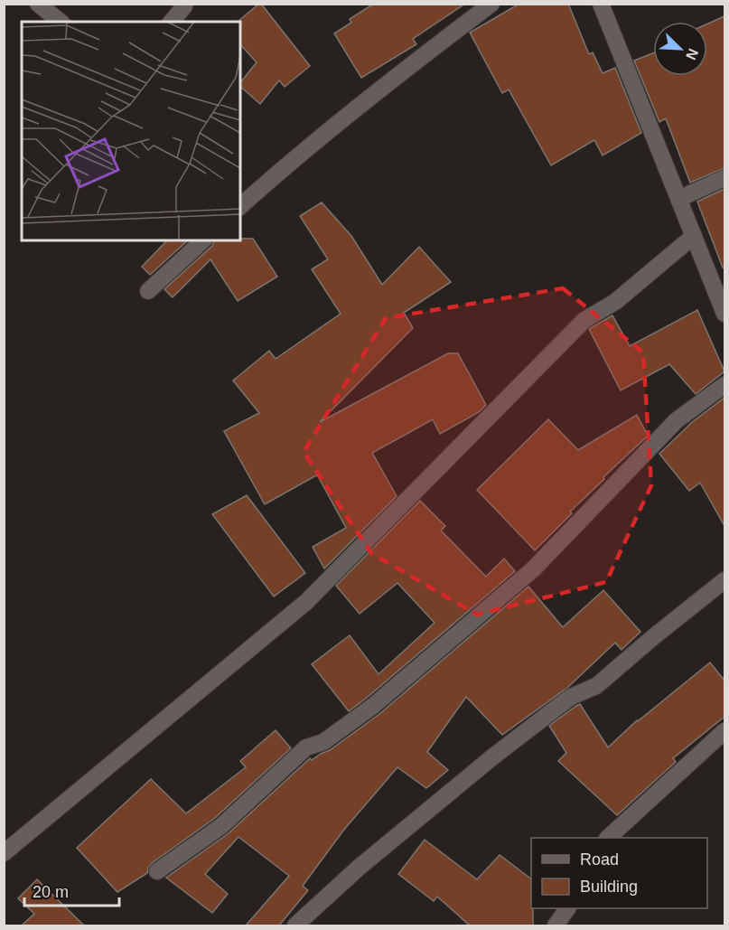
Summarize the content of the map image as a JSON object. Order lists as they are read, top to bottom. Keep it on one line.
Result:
{"legend":["Road","Building"],"scale_bar":"20 m","north":"bottom right"}
